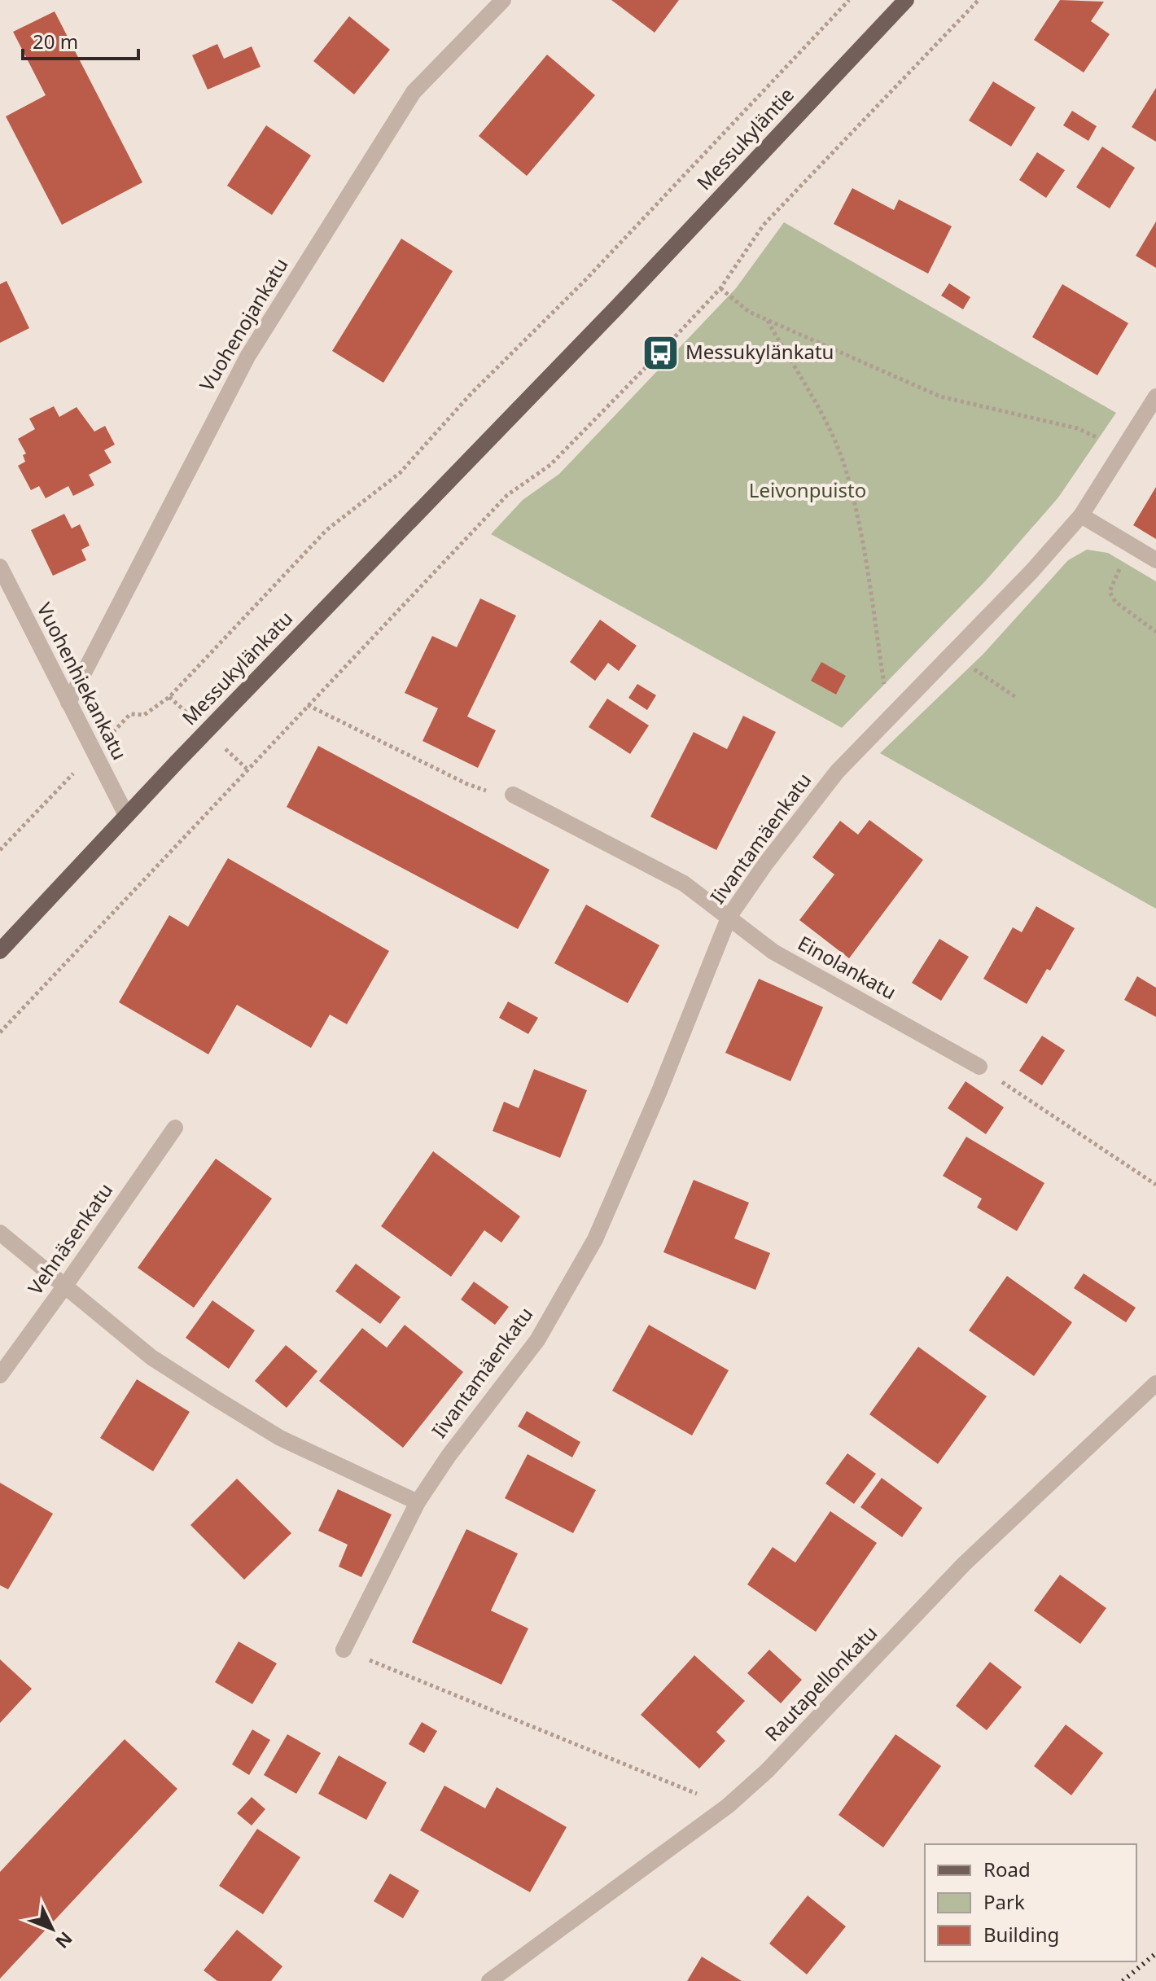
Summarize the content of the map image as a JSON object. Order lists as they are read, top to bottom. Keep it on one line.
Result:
{"streets":{"main road":["Messukyläntie","Messukylänkatu"],"street":["Vuohenojankatu","Vuohenhiekankatu","Iivantamäenkatu","Einolankatu","Vehnäsenkatu","Rautapellonkatu"]},"crossings":[["Messukyläntie","Messukylänkatu"],["Vuohenojankatu","Vuohenhiekankatu"],["Messukylänkatu","Vuohenhiekankatu"],["Iivantamäenkatu","Einolankatu"]],"parks":["Leivonpuisto"],"places":{"bus stop":["Messukylänkatu"]},"legend":["Road","Park","Building"],"scale_bar":"20 m","north":"bottom right"}
